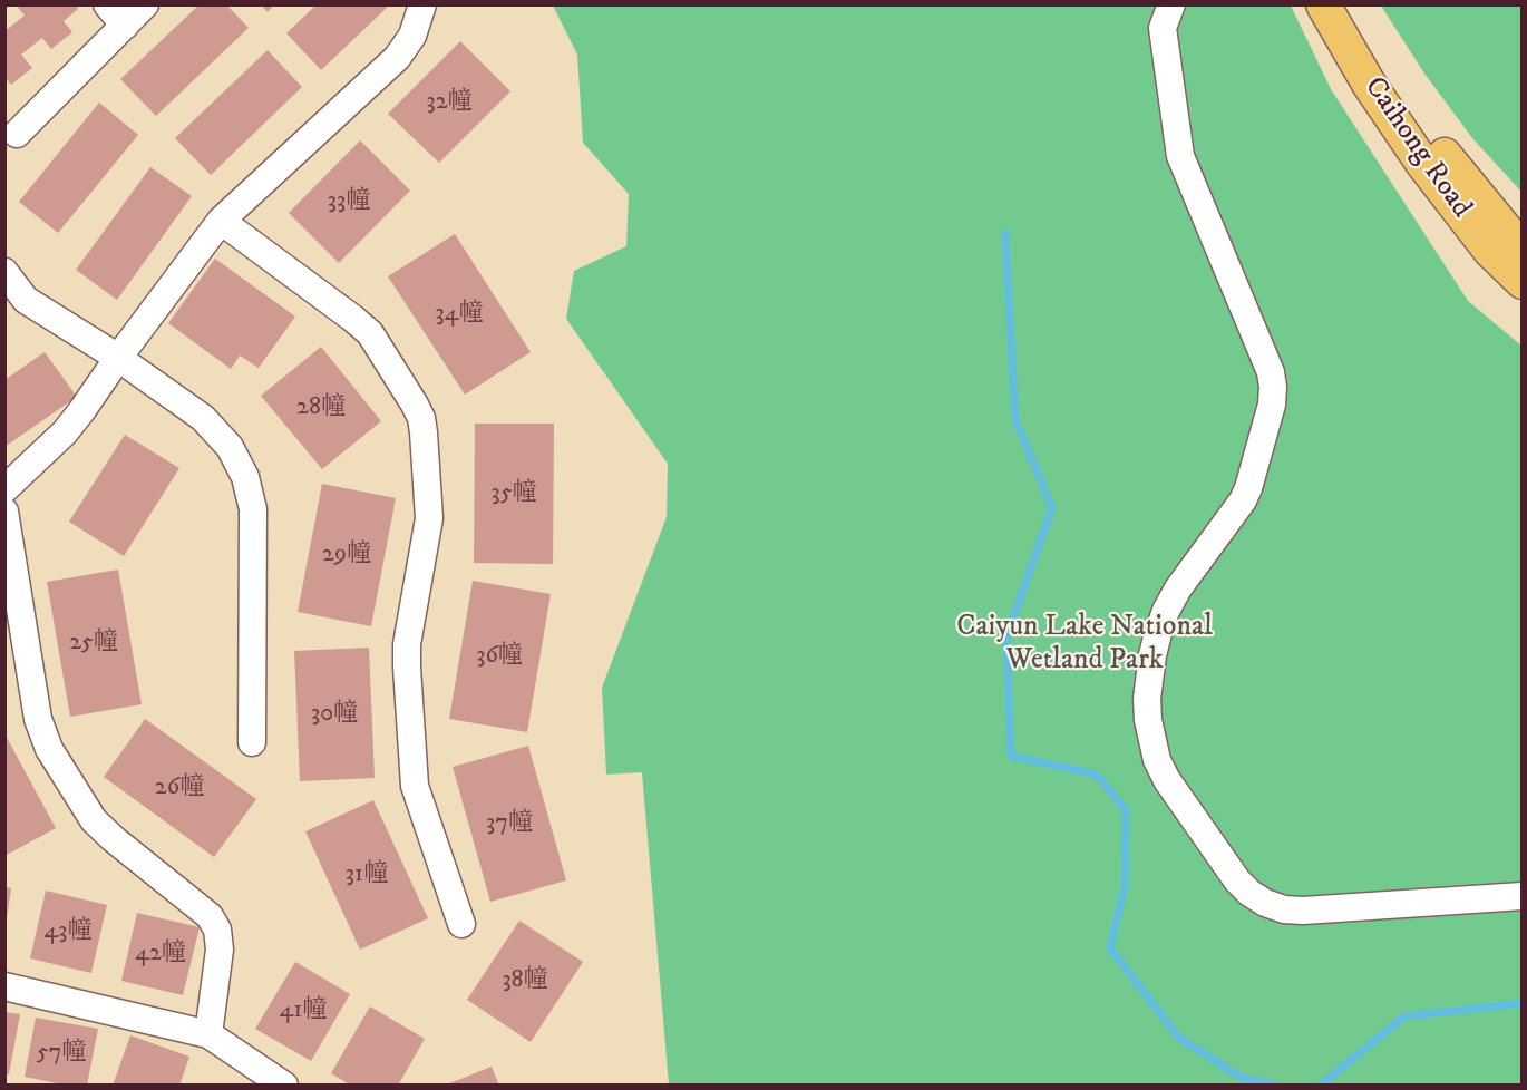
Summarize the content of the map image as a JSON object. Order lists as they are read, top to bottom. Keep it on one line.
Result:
{"streets":{"main road":["Caihong Road"]},"parks":["Caiyun Lake National Wetland Park"],"house_numbers":["32幢","33幢","34幢","28幢","35幢","29幢","25幢","36幢","30幢","26幢","37幢","31幢","43幢","42幢","38幢","41幢","57幢"]}
